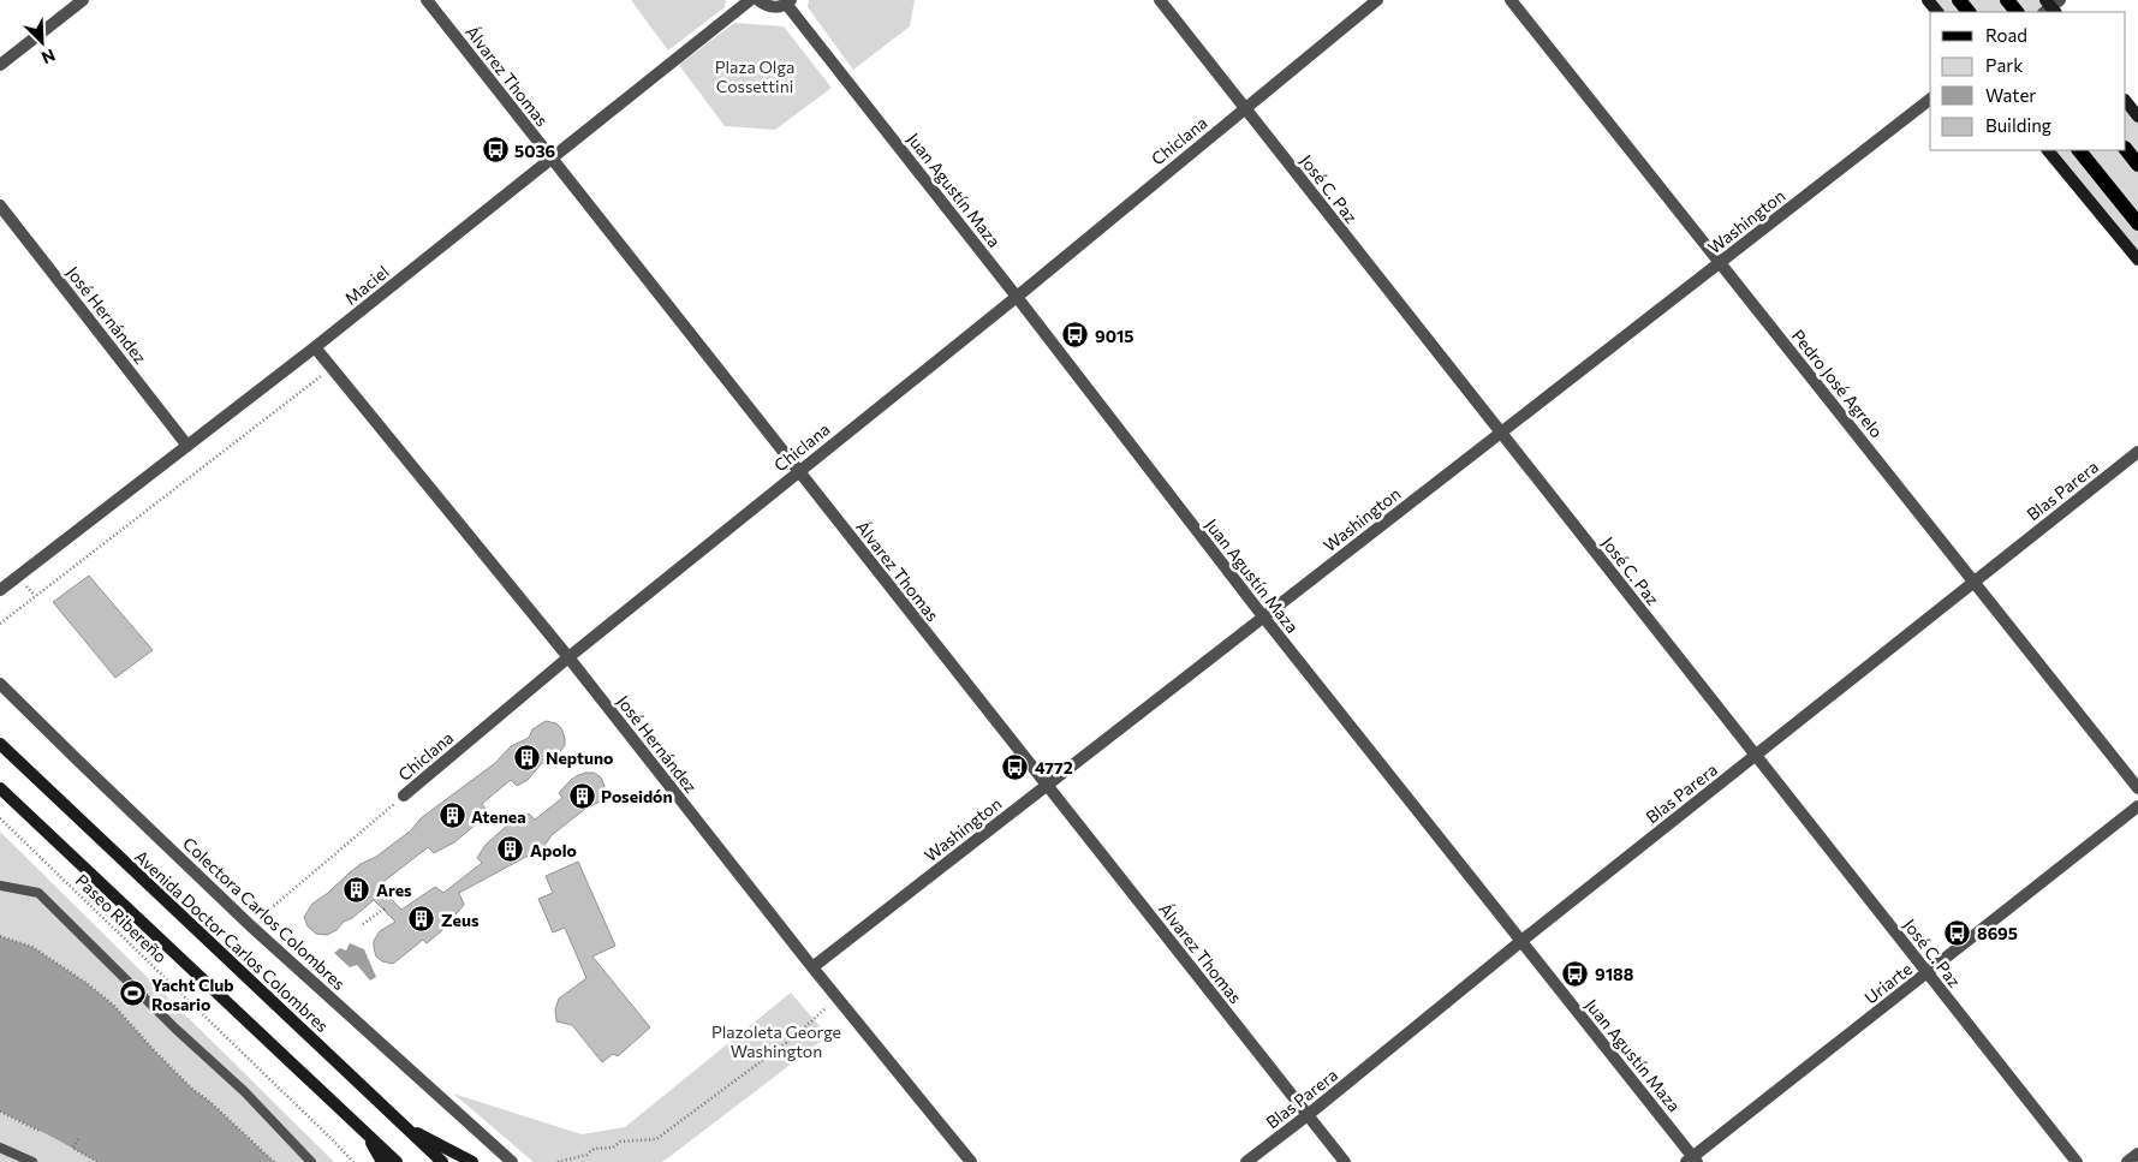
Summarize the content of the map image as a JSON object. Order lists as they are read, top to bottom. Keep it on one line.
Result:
{"streets":{"main road":["Avenida Doctor Carlos Colombres"],"street":["Álvarez Thomas","Chiclana","José C. Paz","Juan Agustín Maza","Washington","Maciel","José Hernández","Pedro José Agrelo","Blas Parera","Colectora Carlos Colombres","Uriarte"],"path":["Paseo Ribereño"]},"crossings":[["Álvarez Thomas","Chiclana"],["Álvarez Thomas","Washington"],["Álvarez Thomas","Maciel"],["Álvarez Thomas","Blas Parera"],["Chiclana","José C. Paz"],["Chiclana","Juan Agustín Maza"],["Chiclana","José Hernández"],["Chiclana","Colectora Carlos Colombres"],["José C. Paz","Washington"],["José C. Paz","Blas Parera"],["José C. Paz","Uriarte"],["Juan Agustín Maza","Washington"],["Juan Agustín Maza","Blas Parera"],["Juan Agustín Maza","Uriarte"],["Washington","José Hernández"],["Washington","Pedro José Agrelo"],["Maciel","José Hernández"],["Pedro José Agrelo","Blas Parera"]],"parks":["Plaza Olga Cossettini","Plazoleta George Washington"],"places":{"bus stop":["5036","9015","4772","8695","9188"],"building":["Neptuno","Poseidón","Atenea","Apolo","Ares","Zeus"],"sports":["Yacht Club Rosario"]},"legend":["Road","Park","Water","Building"],"north":"bottom right"}
